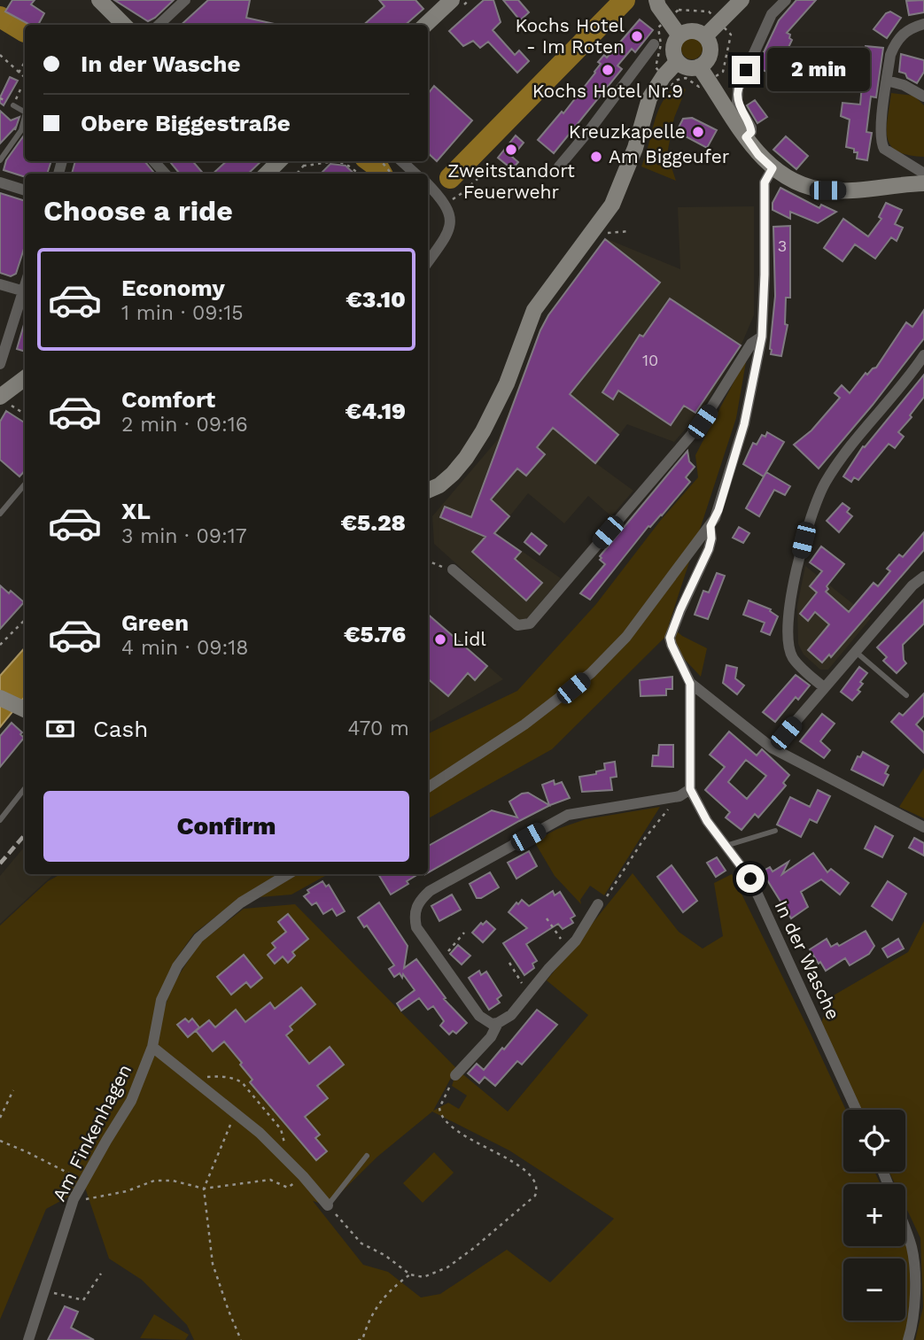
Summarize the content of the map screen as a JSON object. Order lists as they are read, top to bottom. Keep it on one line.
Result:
{"streets":{"street":["In der Wasche","Am Finkenhagen"]},"places":["Kochs Hotel - Im Roten","Kochs Hotel Nr.9","Kreuzkapelle","Zweitstandort Feuerwehr","Am Biggeufer","Lidl"],"house_numbers":["3","10"],"page":{"banner":["In der Wasche","Obere Biggestraße"],"bubble":"2 min","heading":"Choose a ride","list":[{"name":"Economy","note":"1 min · 09:15","value":"€3.10"},{"name":"Comfort","note":"2 min · 09:16","value":"€4.19"},{"name":"XL","note":"3 min · 09:17","value":"€5.28"},{"name":"Green","note":"4 min · 09:18","value":"€5.76"}],"pay":["Cash","470 m"],"buttons":"Confirm","map_buttons":["+","−"]}}
